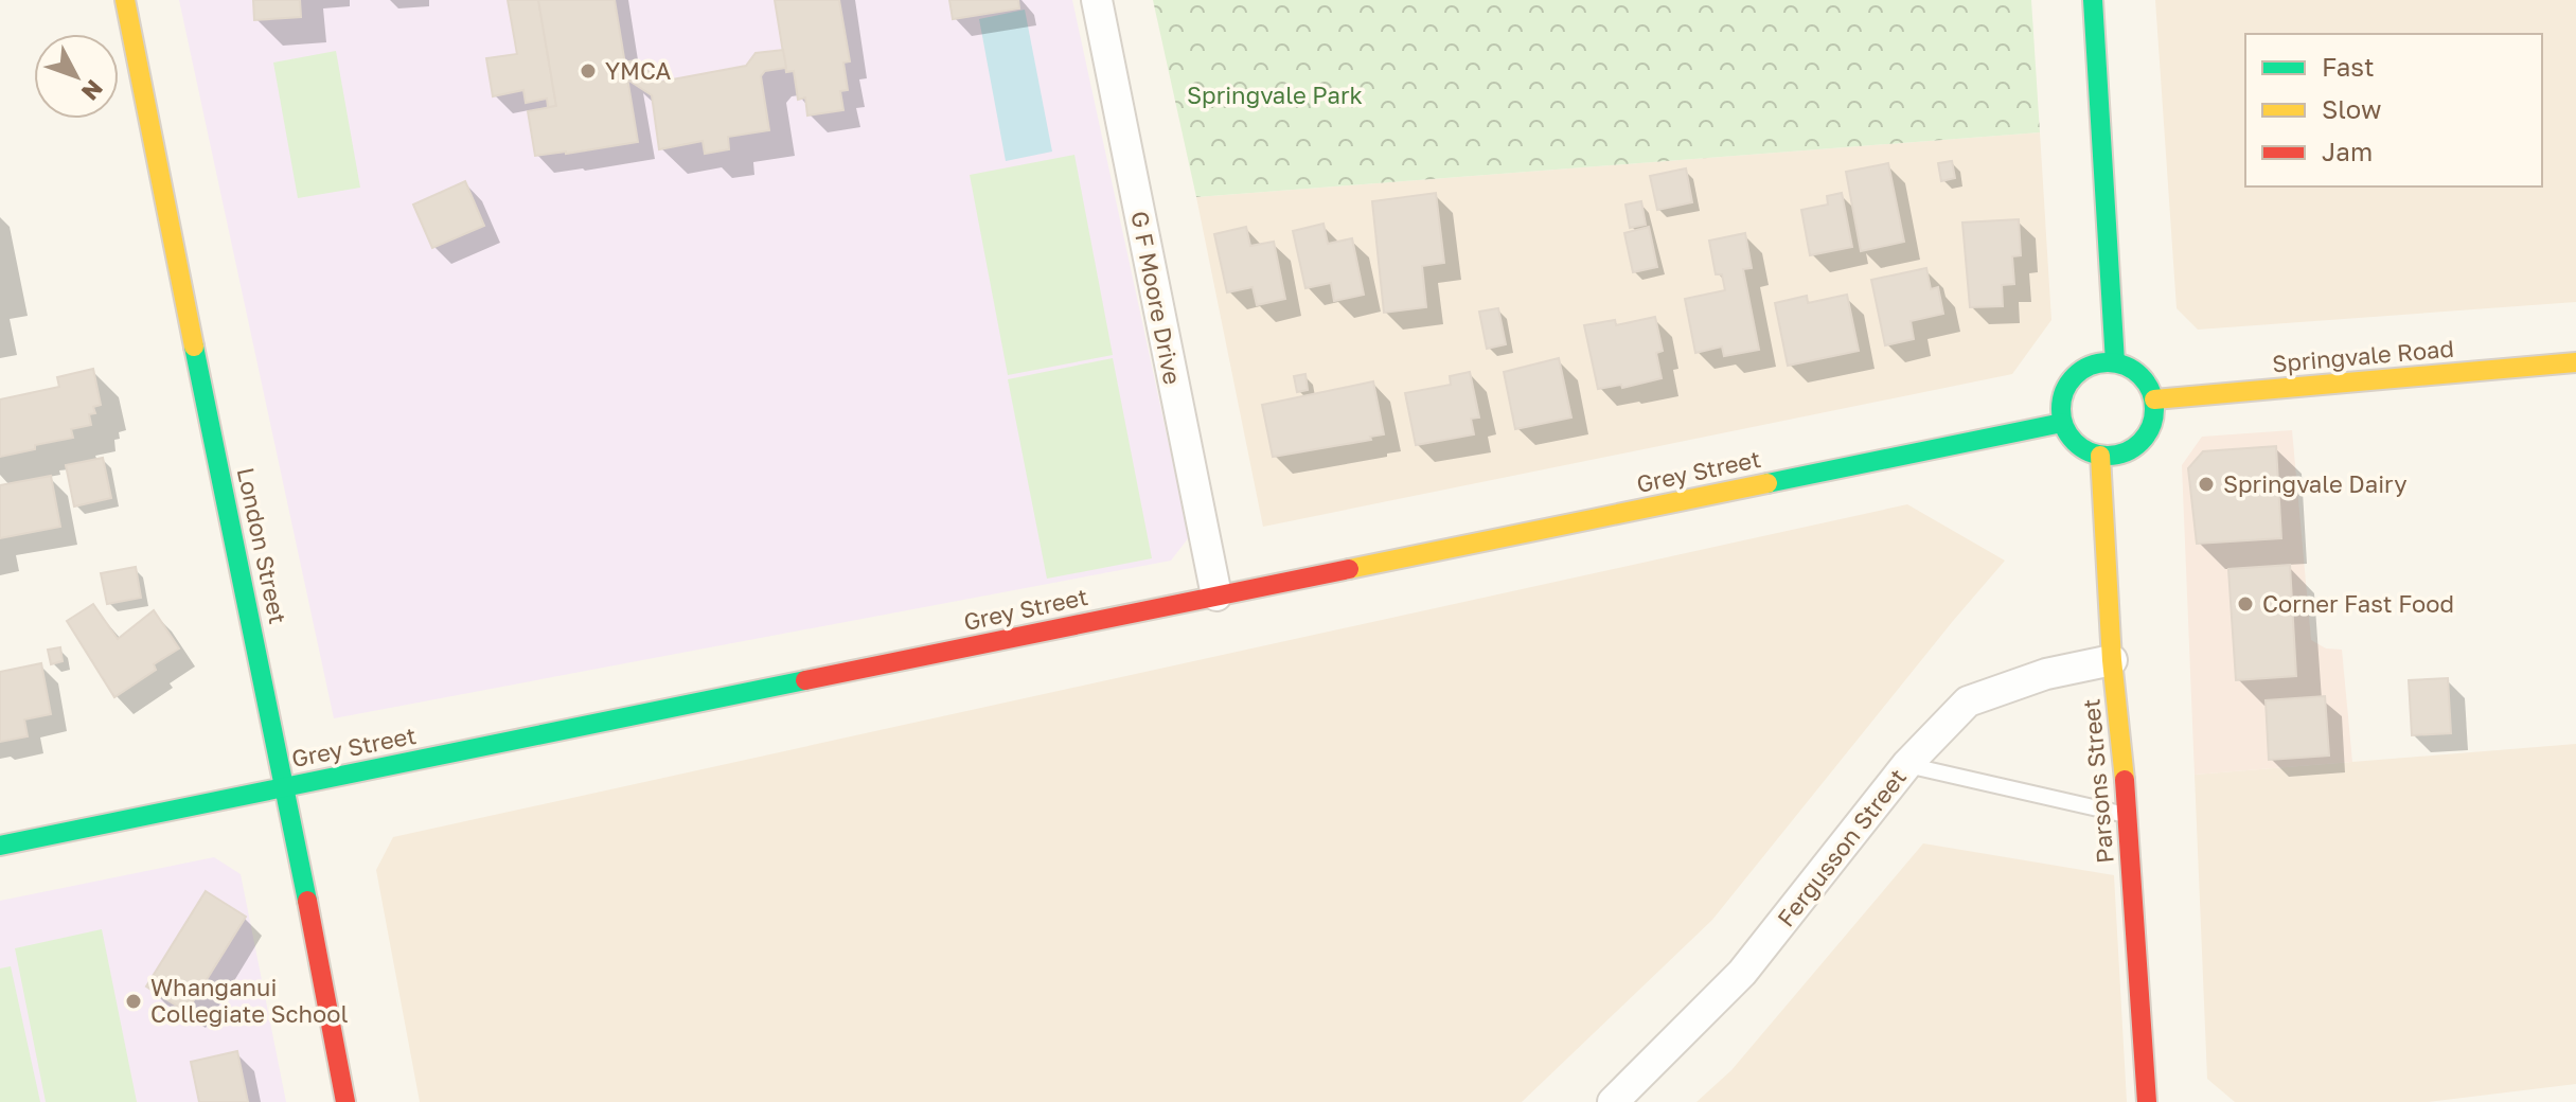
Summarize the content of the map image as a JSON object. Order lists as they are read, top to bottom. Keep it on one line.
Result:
{"streets":{"main road":["Springvale Road","Grey Street","London Street","Parsons Street"],"street":["G F Moore Drive","Fergusson Street"]},"crossings":[["G F Moore Drive","Grey Street"],["Springvale Road","Grey Street"],["Springvale Road","Parsons Street"],["Grey Street","London Street"],["Grey Street","Parsons Street"],["Parsons Street","Fergusson Street"]],"parks":["Springvale Park"],"places":["YMCA","Springvale Dairy","Corner Fast Food","Whanganui Collegiate School"],"legend":["Fast","Slow","Jam"],"north":"bottom right"}
